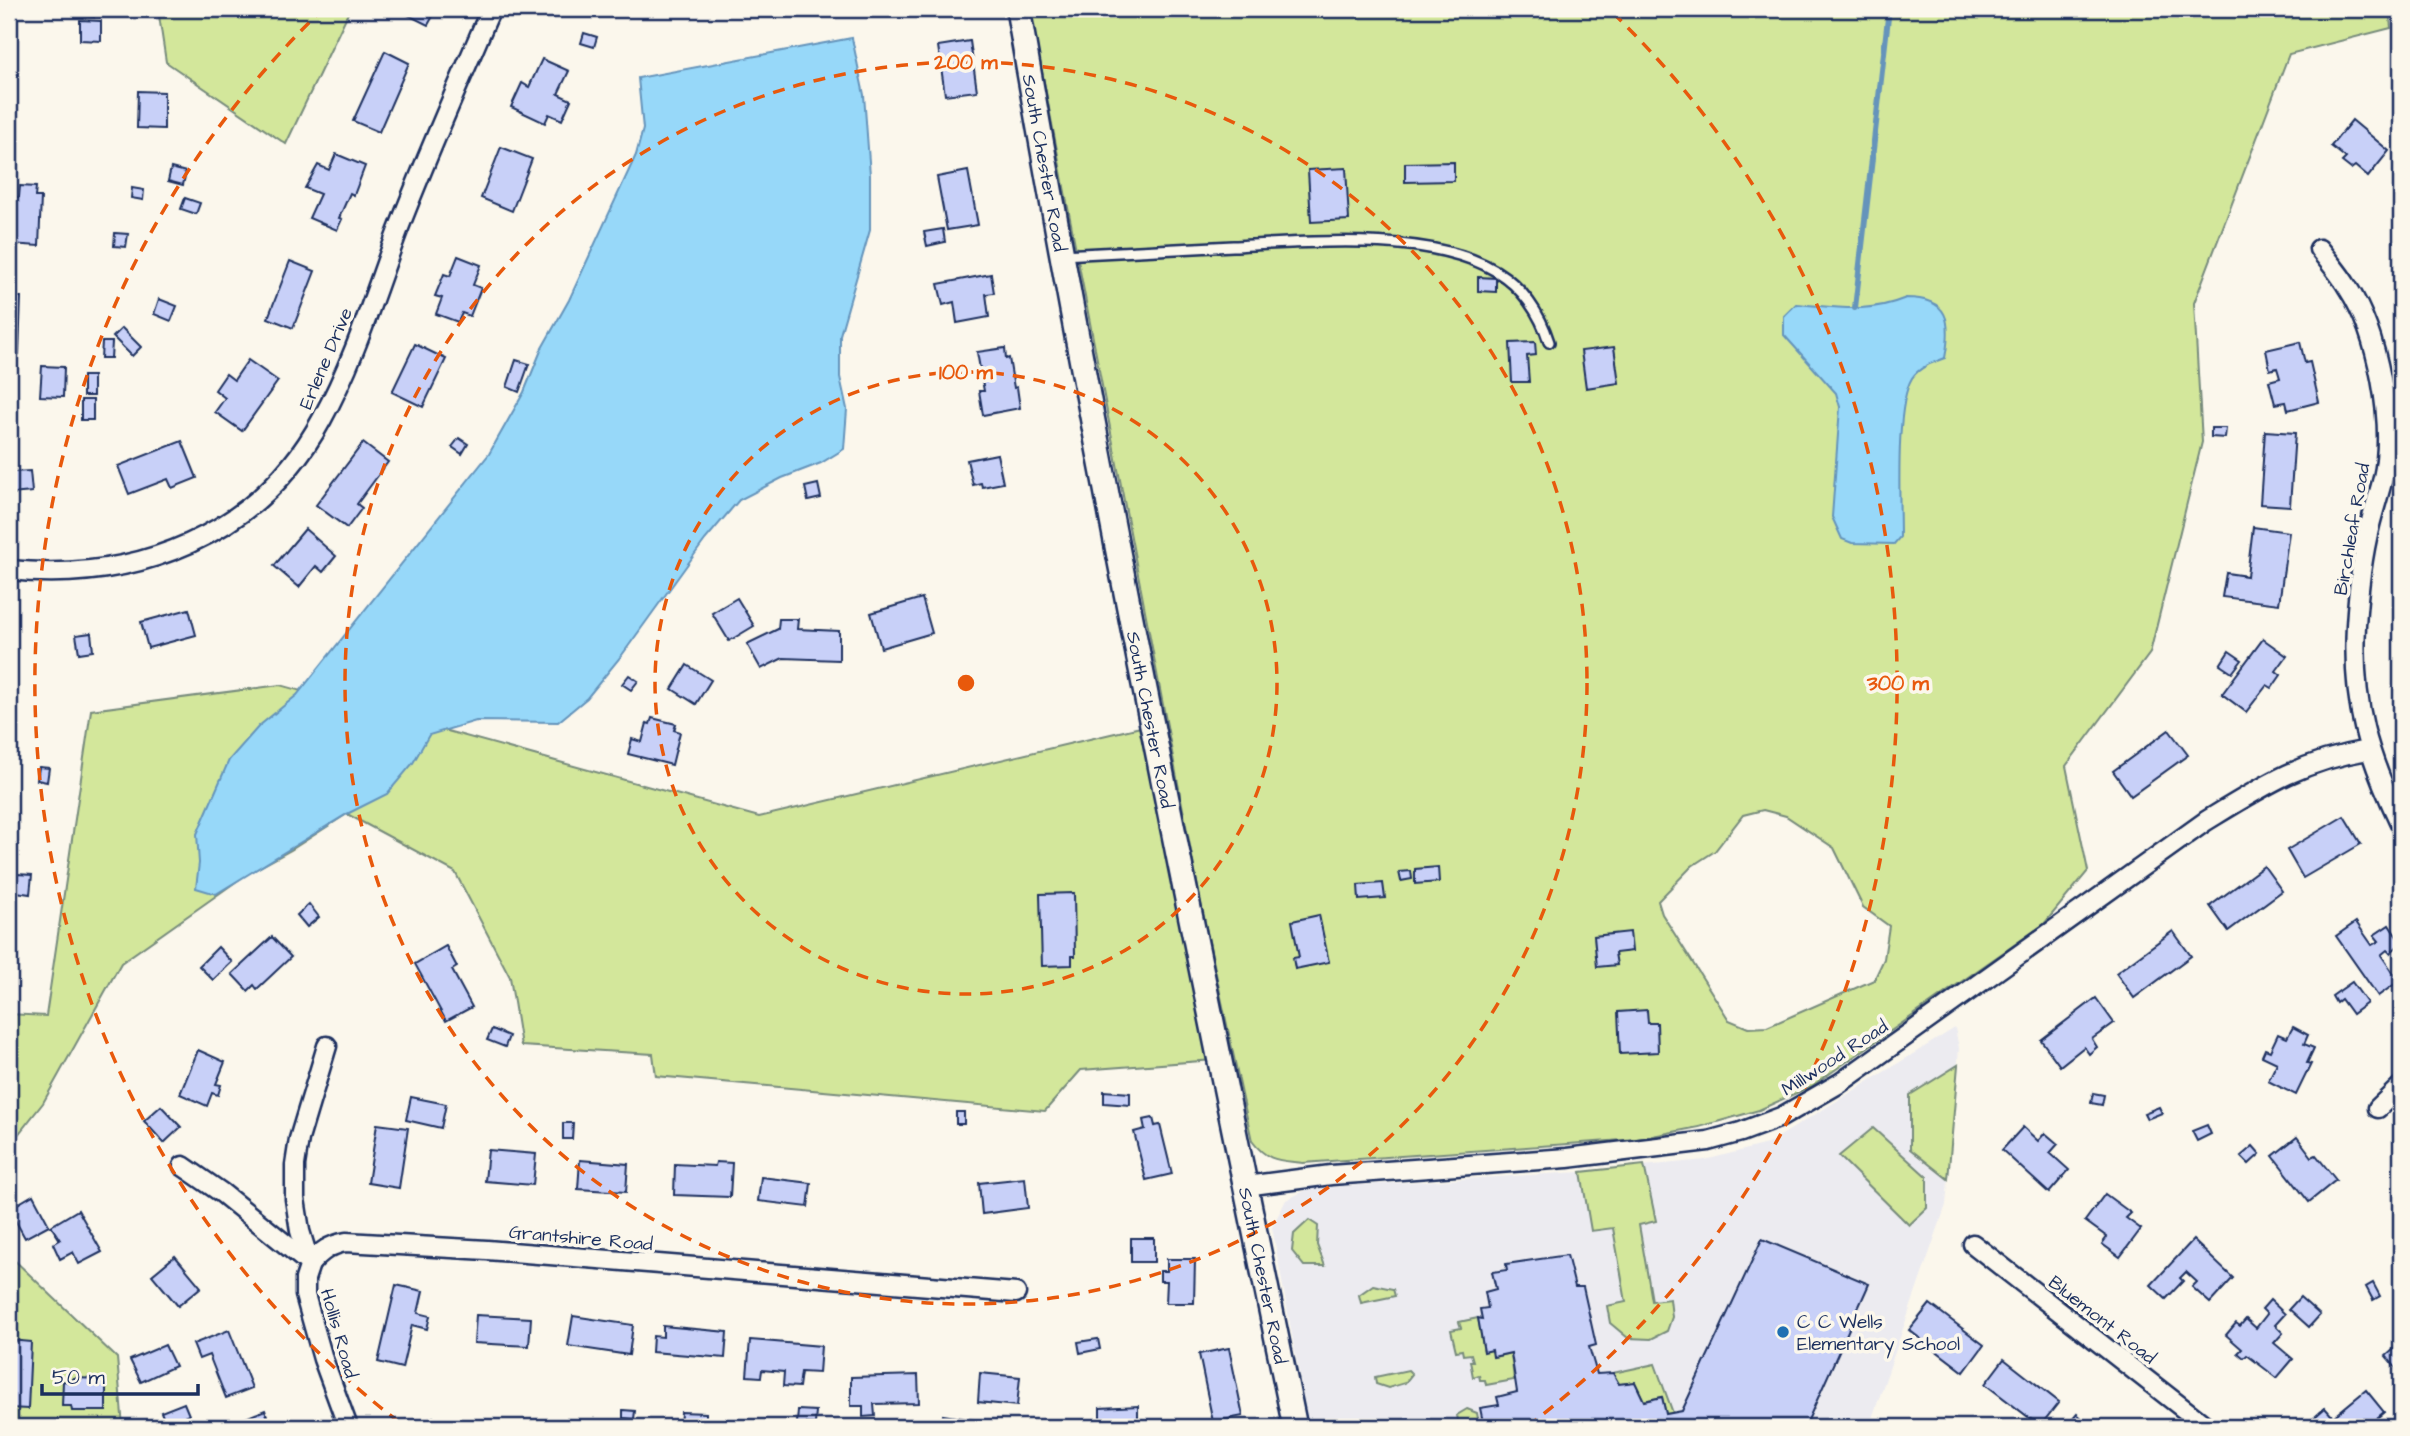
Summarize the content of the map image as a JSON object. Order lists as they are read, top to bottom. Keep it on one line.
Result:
{"streets":{"street":["South Chester Road","Erlene Drive","Birchleaf Road","Millwood Road","Grantshire Road","Bluemont Road","Hollis Road"]},"crossings":[["South Chester Road","Millwood Road"],["Birchleaf Road","Millwood Road"],["Grantshire Road","Hollis Road"]],"places":["C C Wells Elementary School"],"scale_bar":"50 m","rings":["200 m","100 m","300 m"]}
